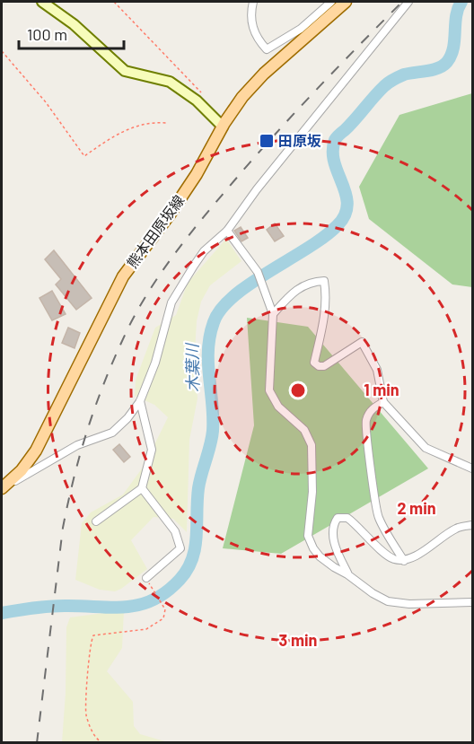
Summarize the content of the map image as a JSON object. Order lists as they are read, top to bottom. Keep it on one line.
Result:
{"streets":{"main road":["熊本田原坂線"]},"water":["木葉川"],"places":{"transit":["田原坂"]},"scale_bar":"100 m","rings":["1 min","2 min","3 min"]}
